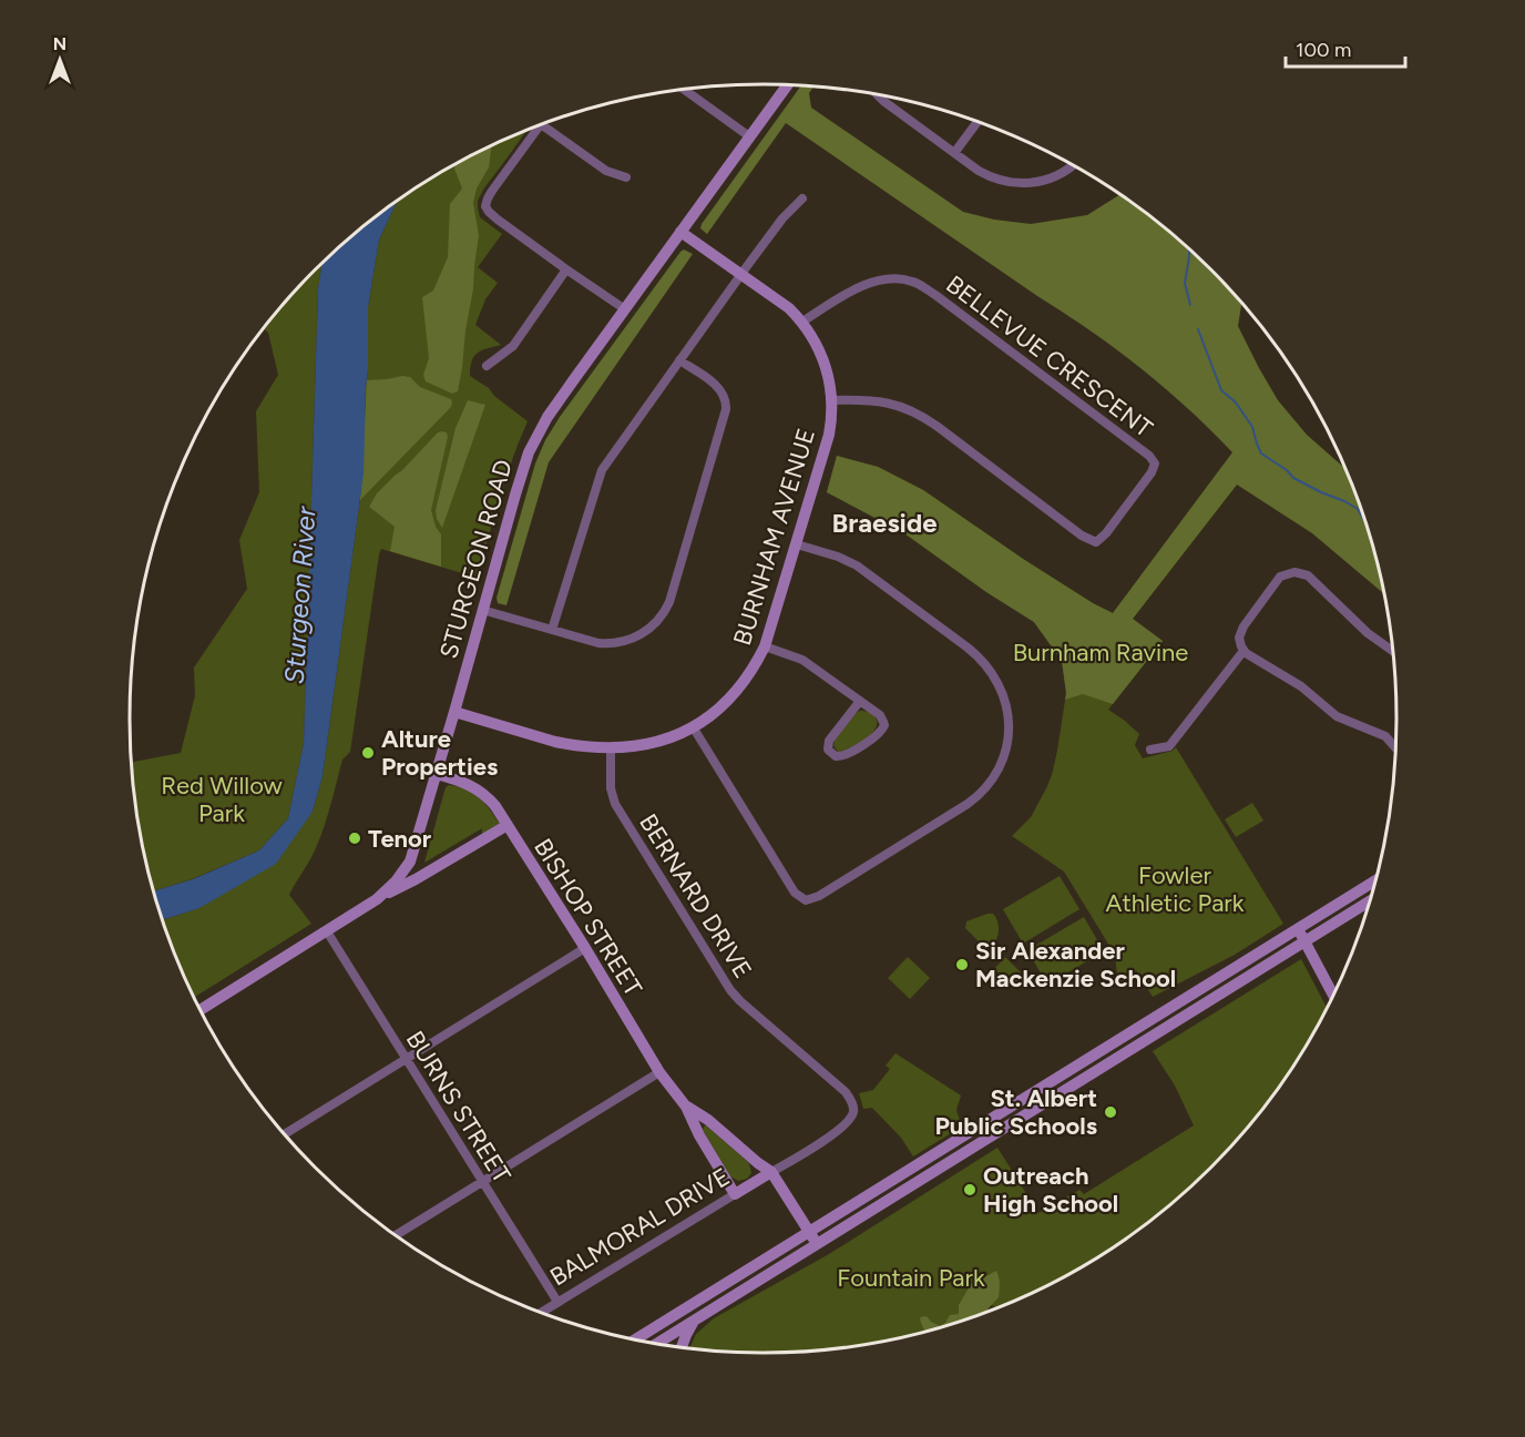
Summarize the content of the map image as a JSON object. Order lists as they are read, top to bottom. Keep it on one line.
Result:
{"streets":{"main road":["BURNHAM AVENUE","STURGEON ROAD","BISHOP STREET","BALMORAL DRIVE"],"street":["BELLEVUE CRESCENT","BERNARD DRIVE","BURNS STREET"]},"crossings":[["BELLEVUE CRESCENT","BURNHAM AVENUE"],["BURNHAM AVENUE","STURGEON ROAD"],["BURNHAM AVENUE","BERNARD DRIVE"],["STURGEON ROAD","BISHOP STREET"],["STURGEON ROAD","BURNS STREET"],["BERNARD DRIVE","BISHOP STREET"],["BERNARD DRIVE","BALMORAL DRIVE"],["BISHOP STREET","BALMORAL DRIVE"],["BURNS STREET","BALMORAL DRIVE"]],"districts":["Braeside"],"water":["Sturgeon River"],"parks":["Burnham Ravine","Red Willow Park","Fowler Athletic Park","Fountain Park"],"places":["Alture Properties","Tenor","Sir Alexander Mackenzie School","St. Albert Public Schools","Outreach High School"],"scale_bar":"100 m","north":"top"}
